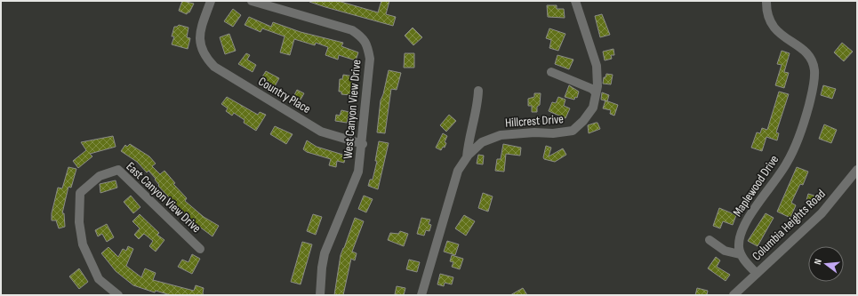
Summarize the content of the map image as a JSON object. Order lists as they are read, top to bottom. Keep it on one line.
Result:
{"streets":{"street":["Country Place","West Canyon View Drive","Hillcrest Drive","Maplewood Drive","East Canyon View Drive","Columbia Heights Road"]},"crossings":[["Country Place","West Canyon View Drive"]],"north":"left"}
